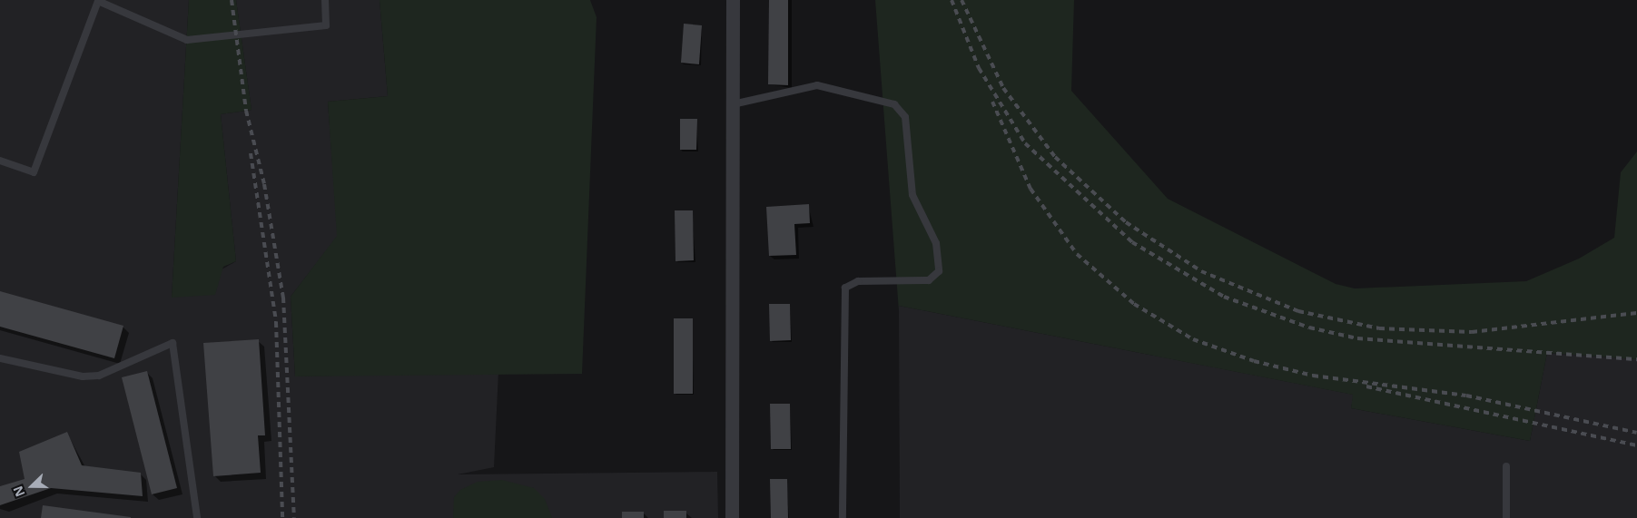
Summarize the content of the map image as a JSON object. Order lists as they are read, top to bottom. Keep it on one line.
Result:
{"north":"left"}
